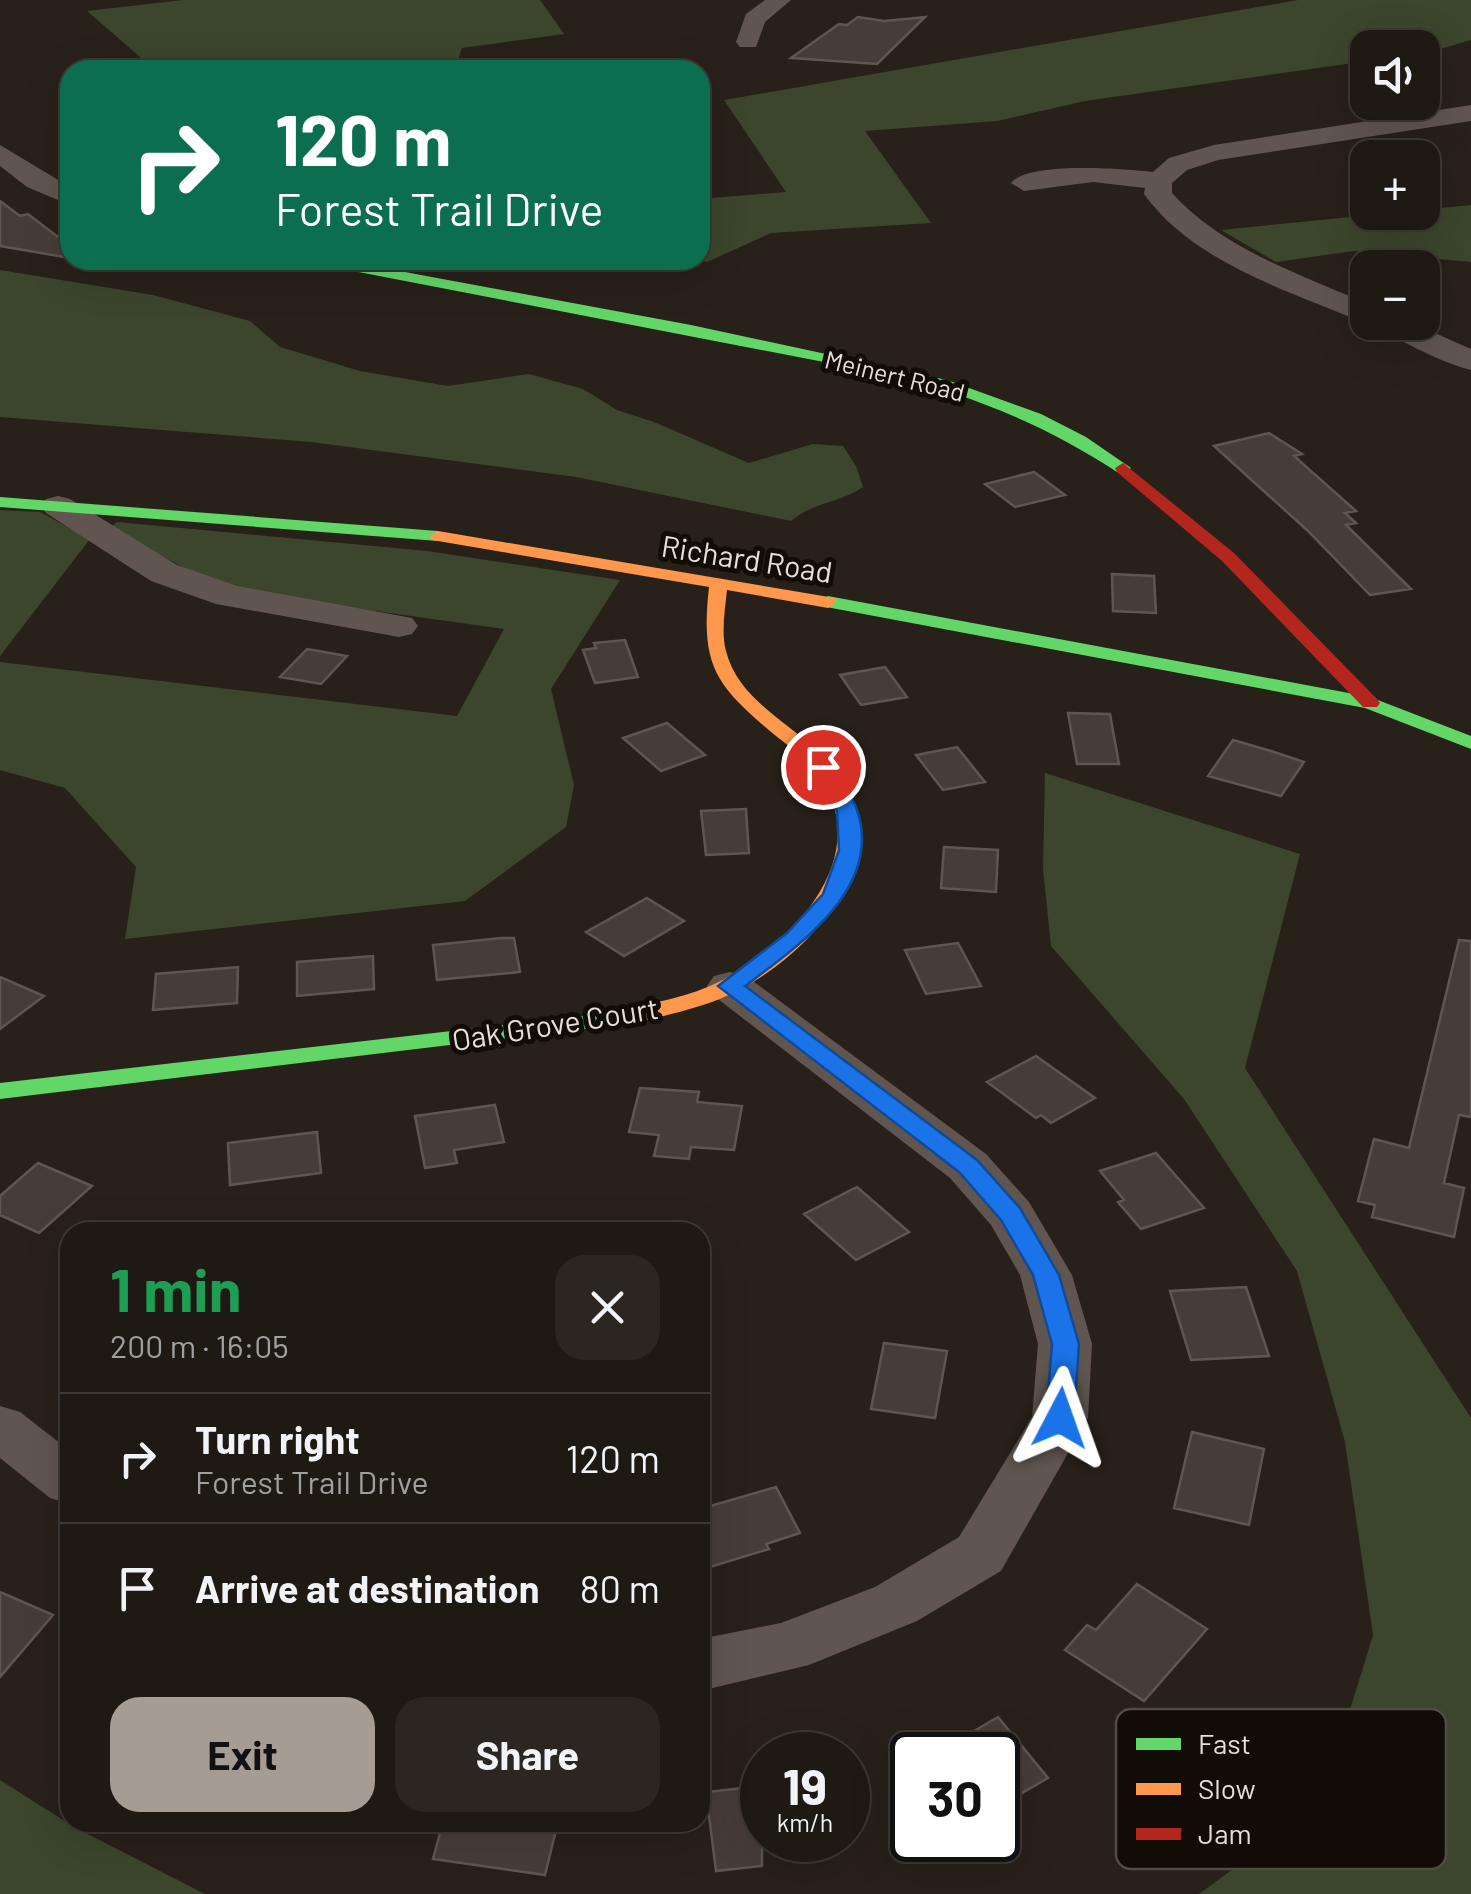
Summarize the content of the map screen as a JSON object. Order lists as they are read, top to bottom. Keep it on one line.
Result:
{"streets":{"street":["Meinert Road","Richard Road","Oak Grove Court"]},"crossings":[["Meinert Road","Richard Road"],["Richard Road","Oak Grove Court"]],"legend":["Fast","Slow","Jam"],"page":{"map_buttons":["+","−"],"turn":["120 m","Forest Trail Drive"],"heading":["1 min","200 m · 16:05"],"list":[{"name":"Turn right","note":"Forest Trail Drive","value":"120 m"},{"name":"Arrive at destination","value":"80 m"}],"buttons":["Exit","Share"],"speed":"19 km/h","limit":"30"}}
